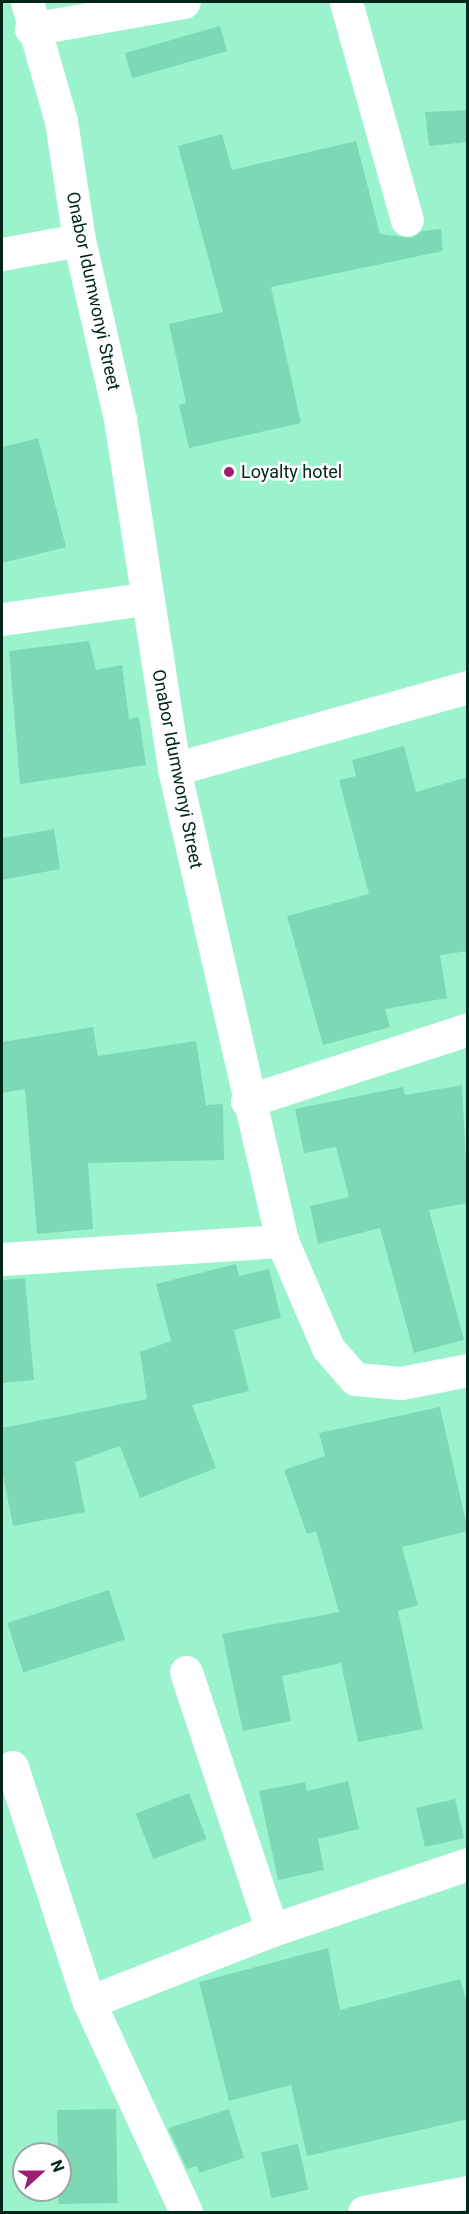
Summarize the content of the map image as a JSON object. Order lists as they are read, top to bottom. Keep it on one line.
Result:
{"streets":{"street":["Onabor Idumwonyi Street"]},"places":["Loyalty hotel"],"north":"right"}
